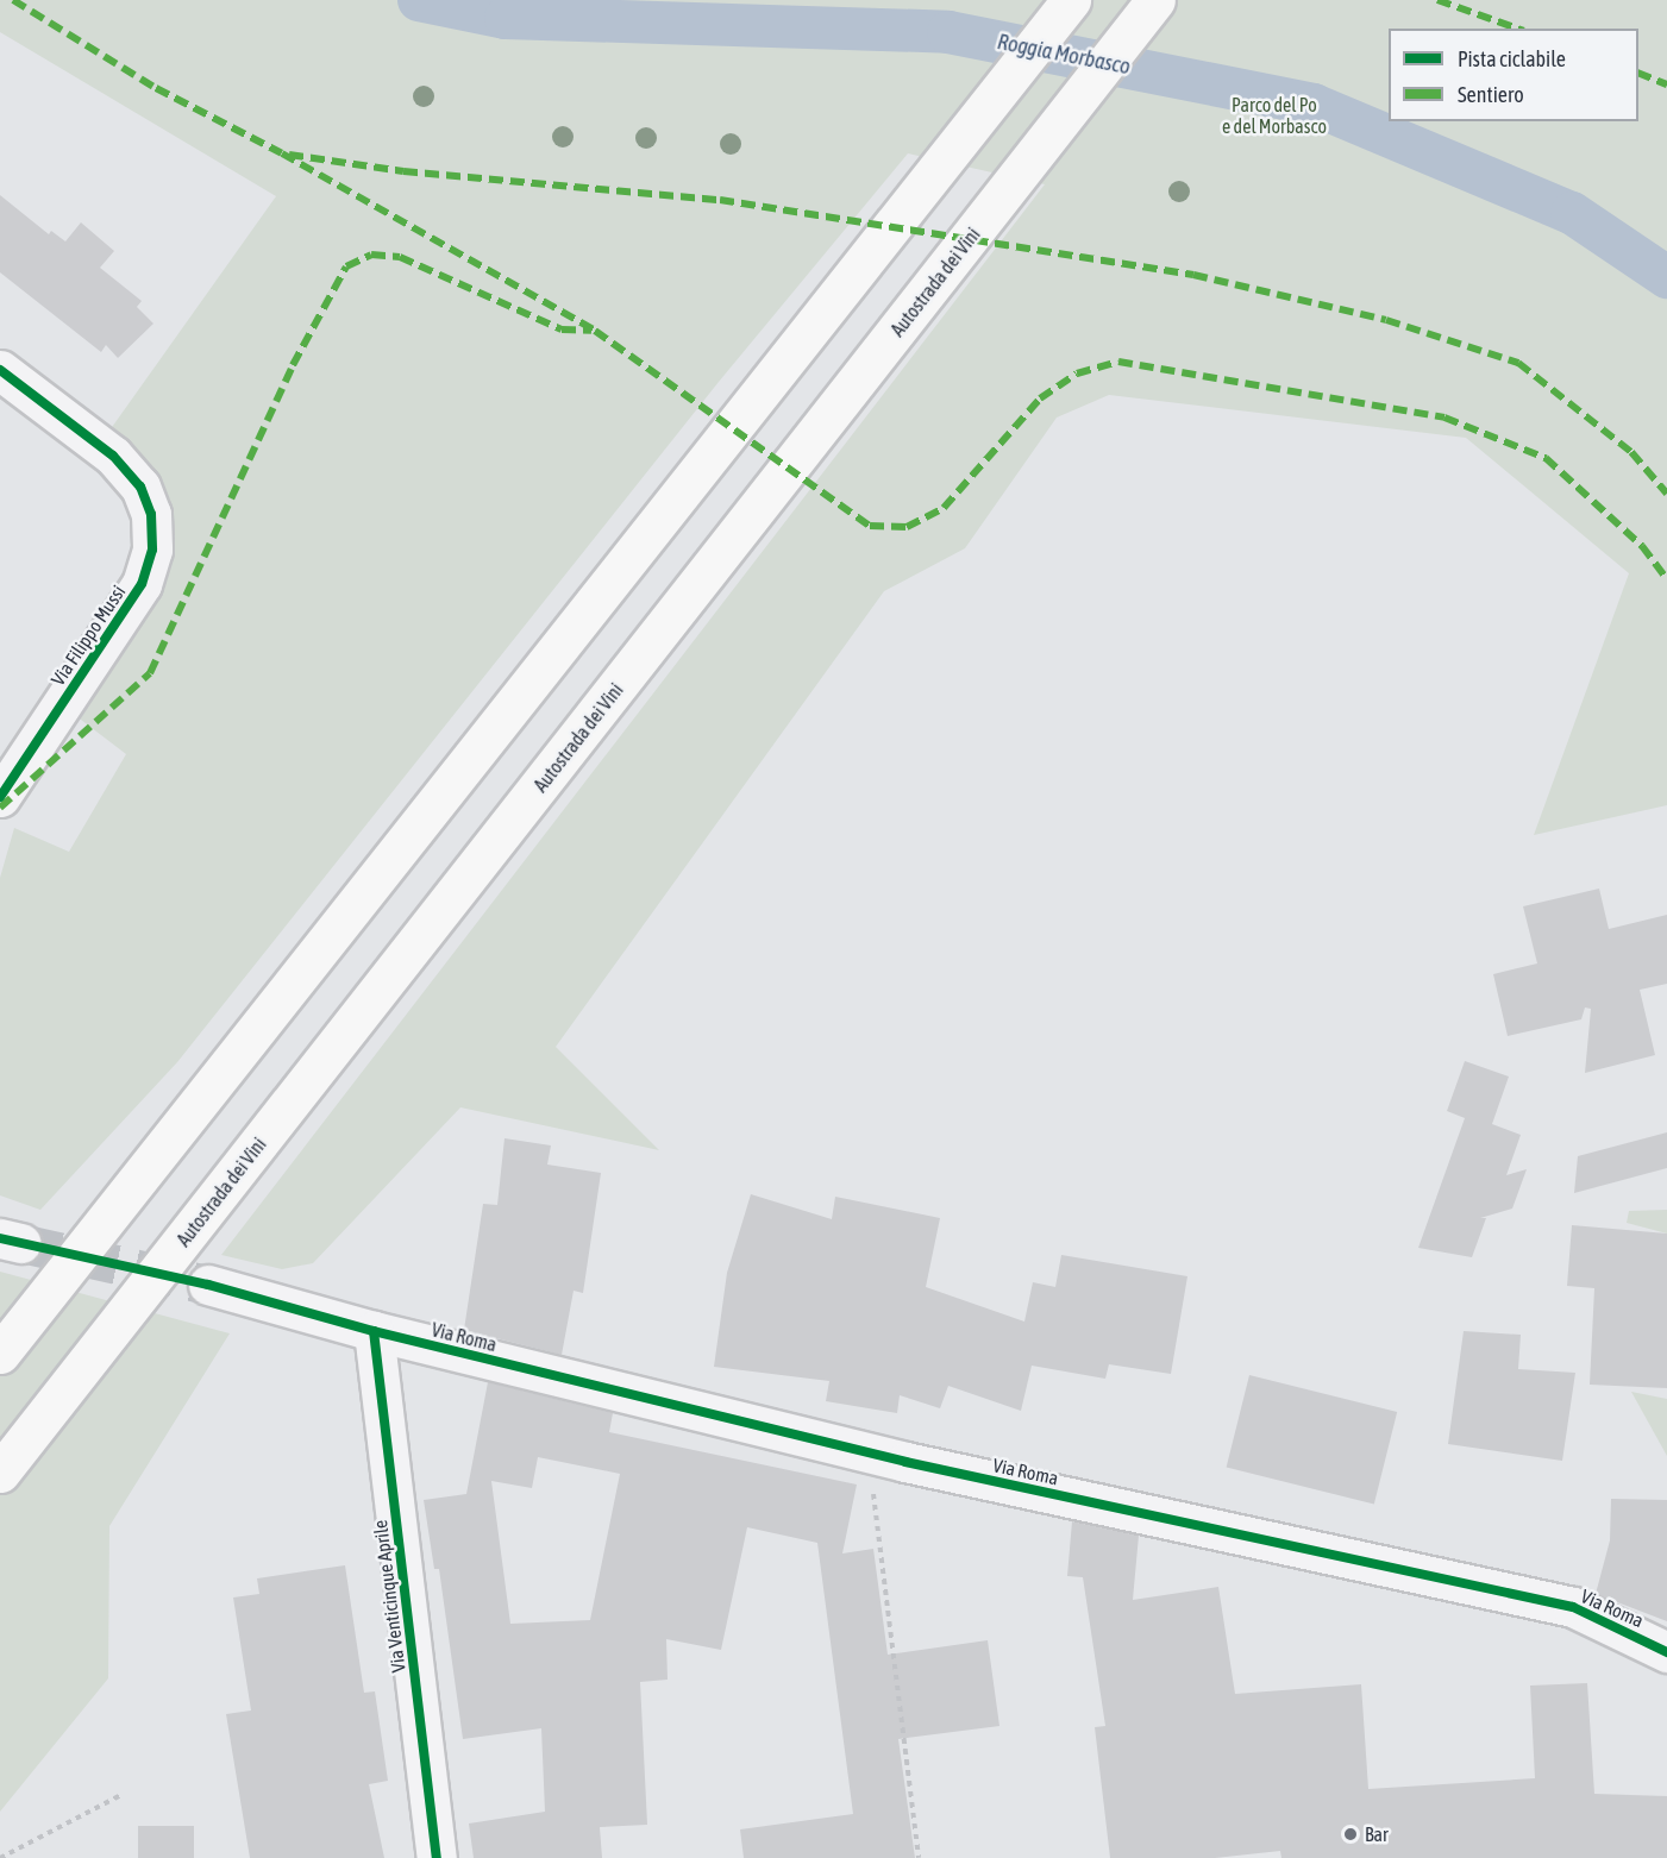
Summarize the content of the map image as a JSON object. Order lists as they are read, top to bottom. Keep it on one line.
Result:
{"streets":{"highway":["Autostrada dei Vini"],"street":["Via Filippo Mussi","Via Roma","Via Venticinque Aprile"]},"crossings":[["Via Roma","Via Venticinque Aprile"]],"water":["Roggia Morbasco"],"parks":["Parco del Po e del Morbasco"],"places":["Bar"],"legend":["Pista ciclabile","Sentiero"]}
